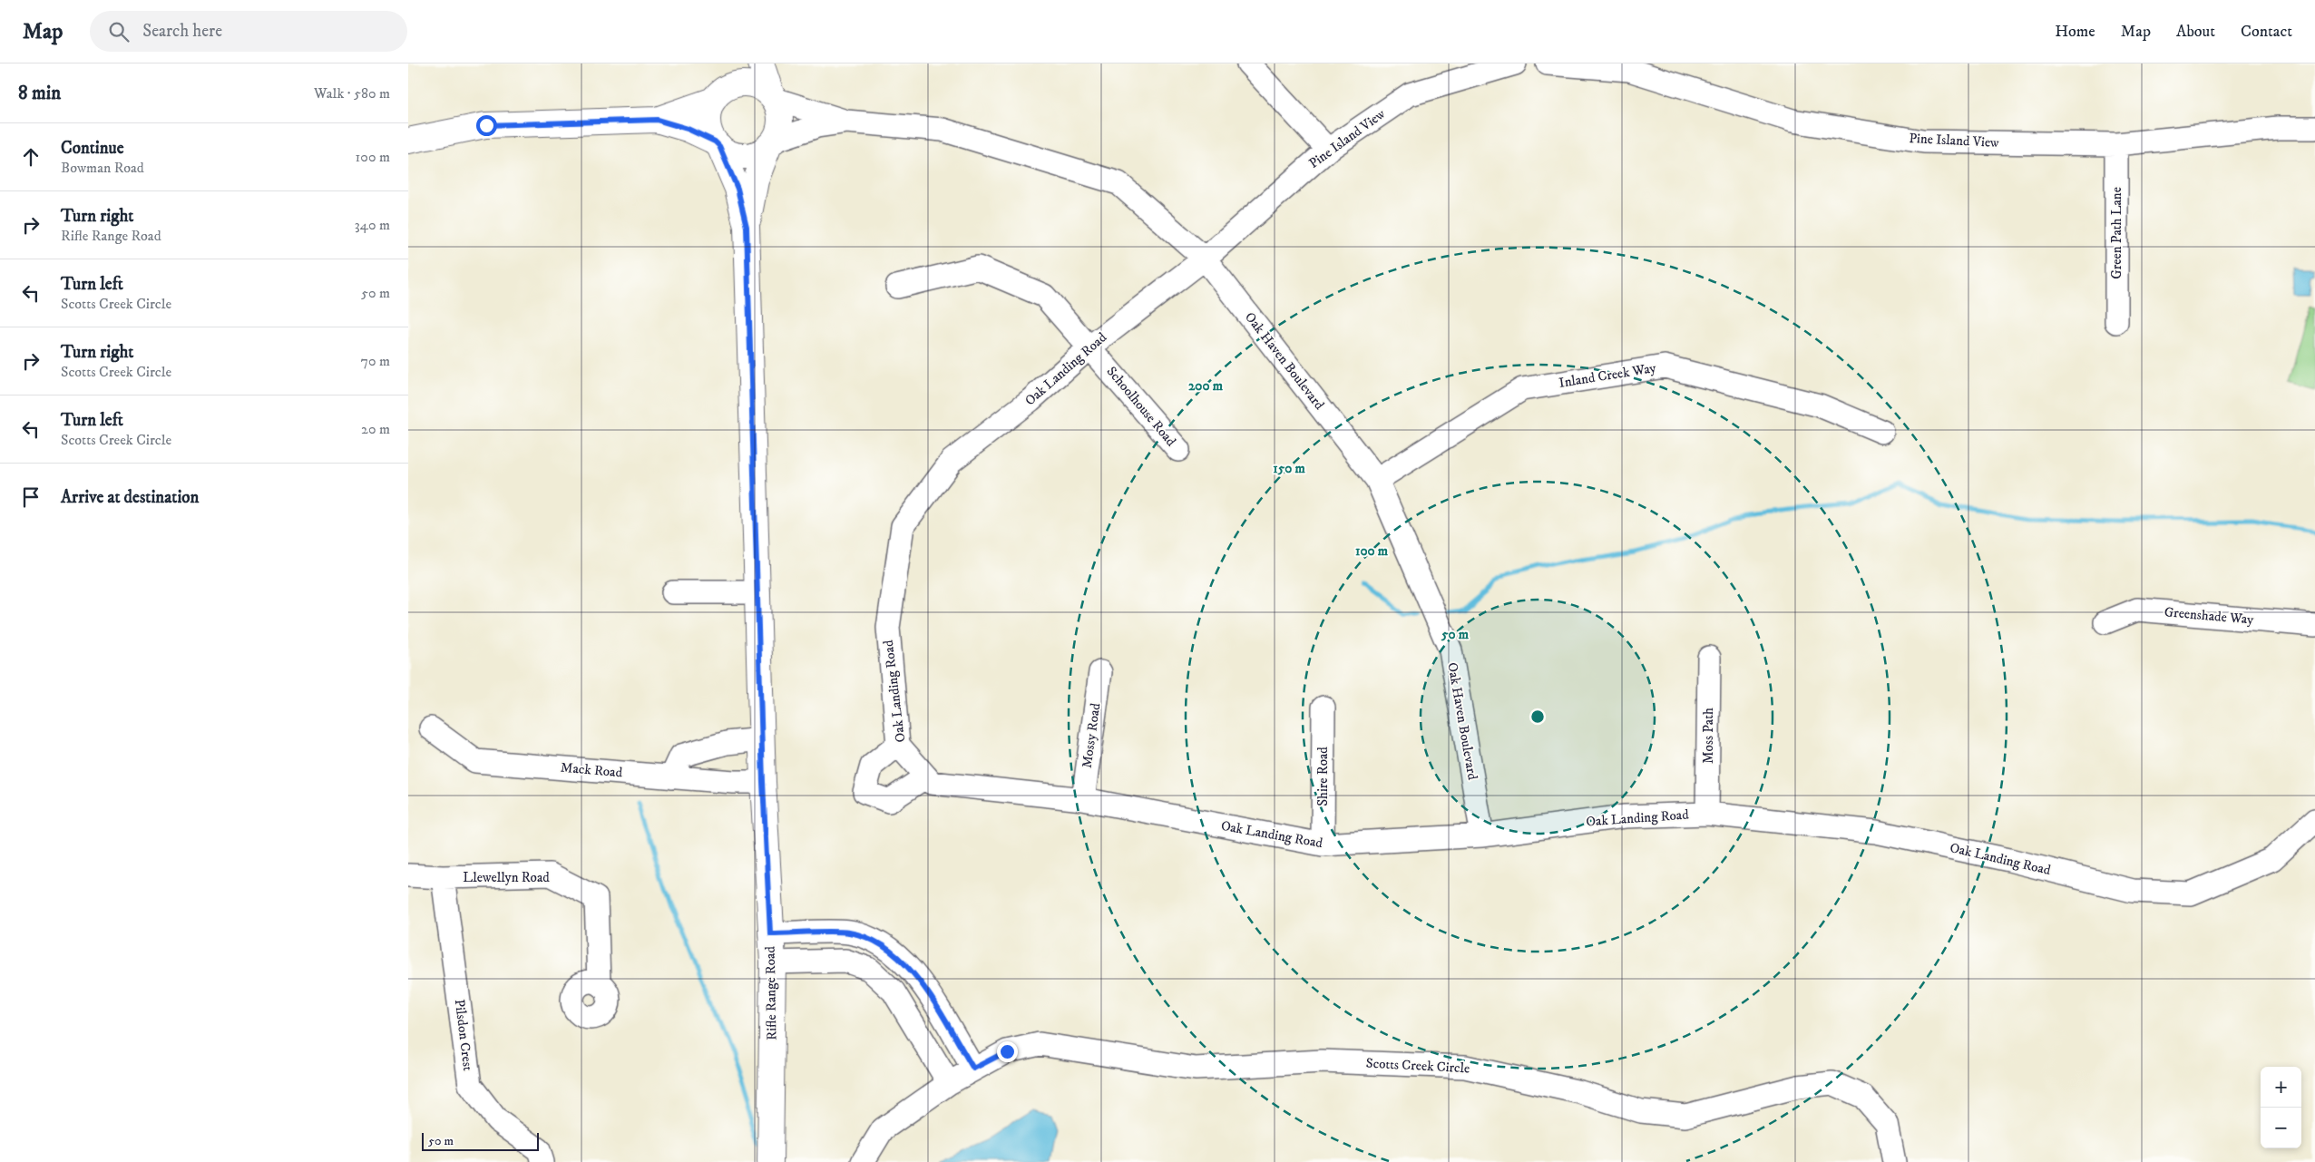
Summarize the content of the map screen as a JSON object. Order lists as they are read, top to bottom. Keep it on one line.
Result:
{"streets":{"main road":["Rifle Range Road"],"street":["Pine Island View","Green Path Lane","Oak Haven Boulevard","Oak Landing Road","Inland Creek Way","Schoolhouse Road","Greenshade Way","Mossy Road","Moss Path","Mack Road","Shire Road","Llewellyn Road","Pilsdon Crest","Scotts Creek Circle"]},"crossings":[["Pine Island View","Green Path Lane"],["Pine Island View","Oak Haven Boulevard"],["Pine Island View","Oak Landing Road"],["Oak Haven Boulevard","Oak Landing Road"],["Oak Haven Boulevard","Inland Creek Way"],["Oak Haven Boulevard","Rifle Range Road"],["Oak Landing Road","Schoolhouse Road"],["Oak Landing Road","Mossy Road"],["Oak Landing Road","Moss Path"],["Oak Landing Road","Shire Road"],["Mack Road","Rifle Range Road"],["Llewellyn Road","Pilsdon Crest"]],"scale_bar":"50 m","page":{"header":"Map","search":"Search here","nav":["Home","Map","About","Contact"],"heading":["8 min","Walk · 580 m"],"list":[["Continue","Bowman Road","100 m"],["Turn right","Rifle Range Road","340 m"],["Turn left","Scotts Creek Circle","50 m"],["Turn right","Scotts Creek Circle","70 m"],["Turn left","Scotts Creek Circle","20 m"],"Arrive at destination"],"map_buttons":["+","−"],"scale":"50 m"},"rings":["200 m","150 m","100 m","50 m"]}
